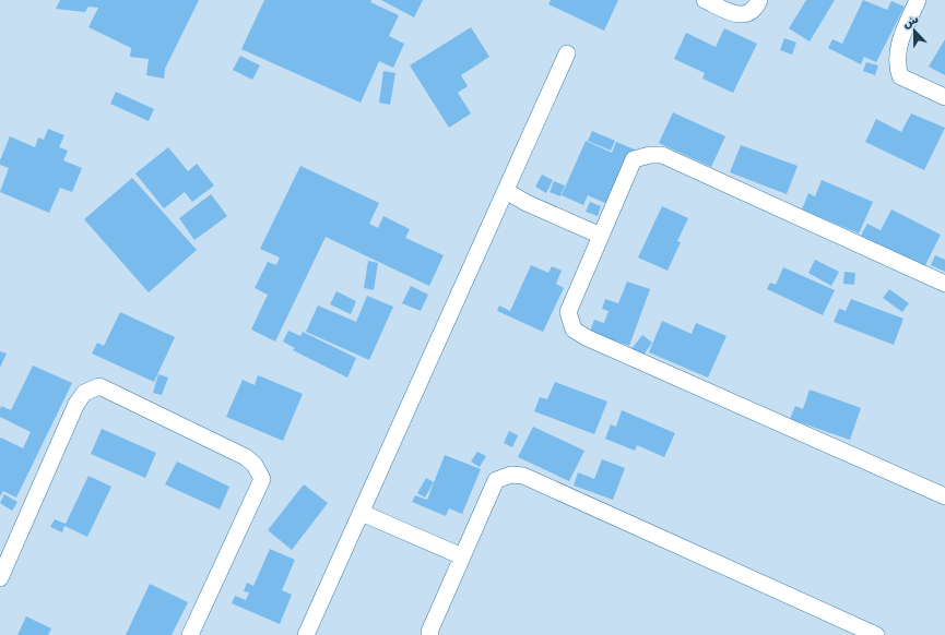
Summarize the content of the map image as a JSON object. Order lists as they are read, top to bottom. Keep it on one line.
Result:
{"north":"top"}
